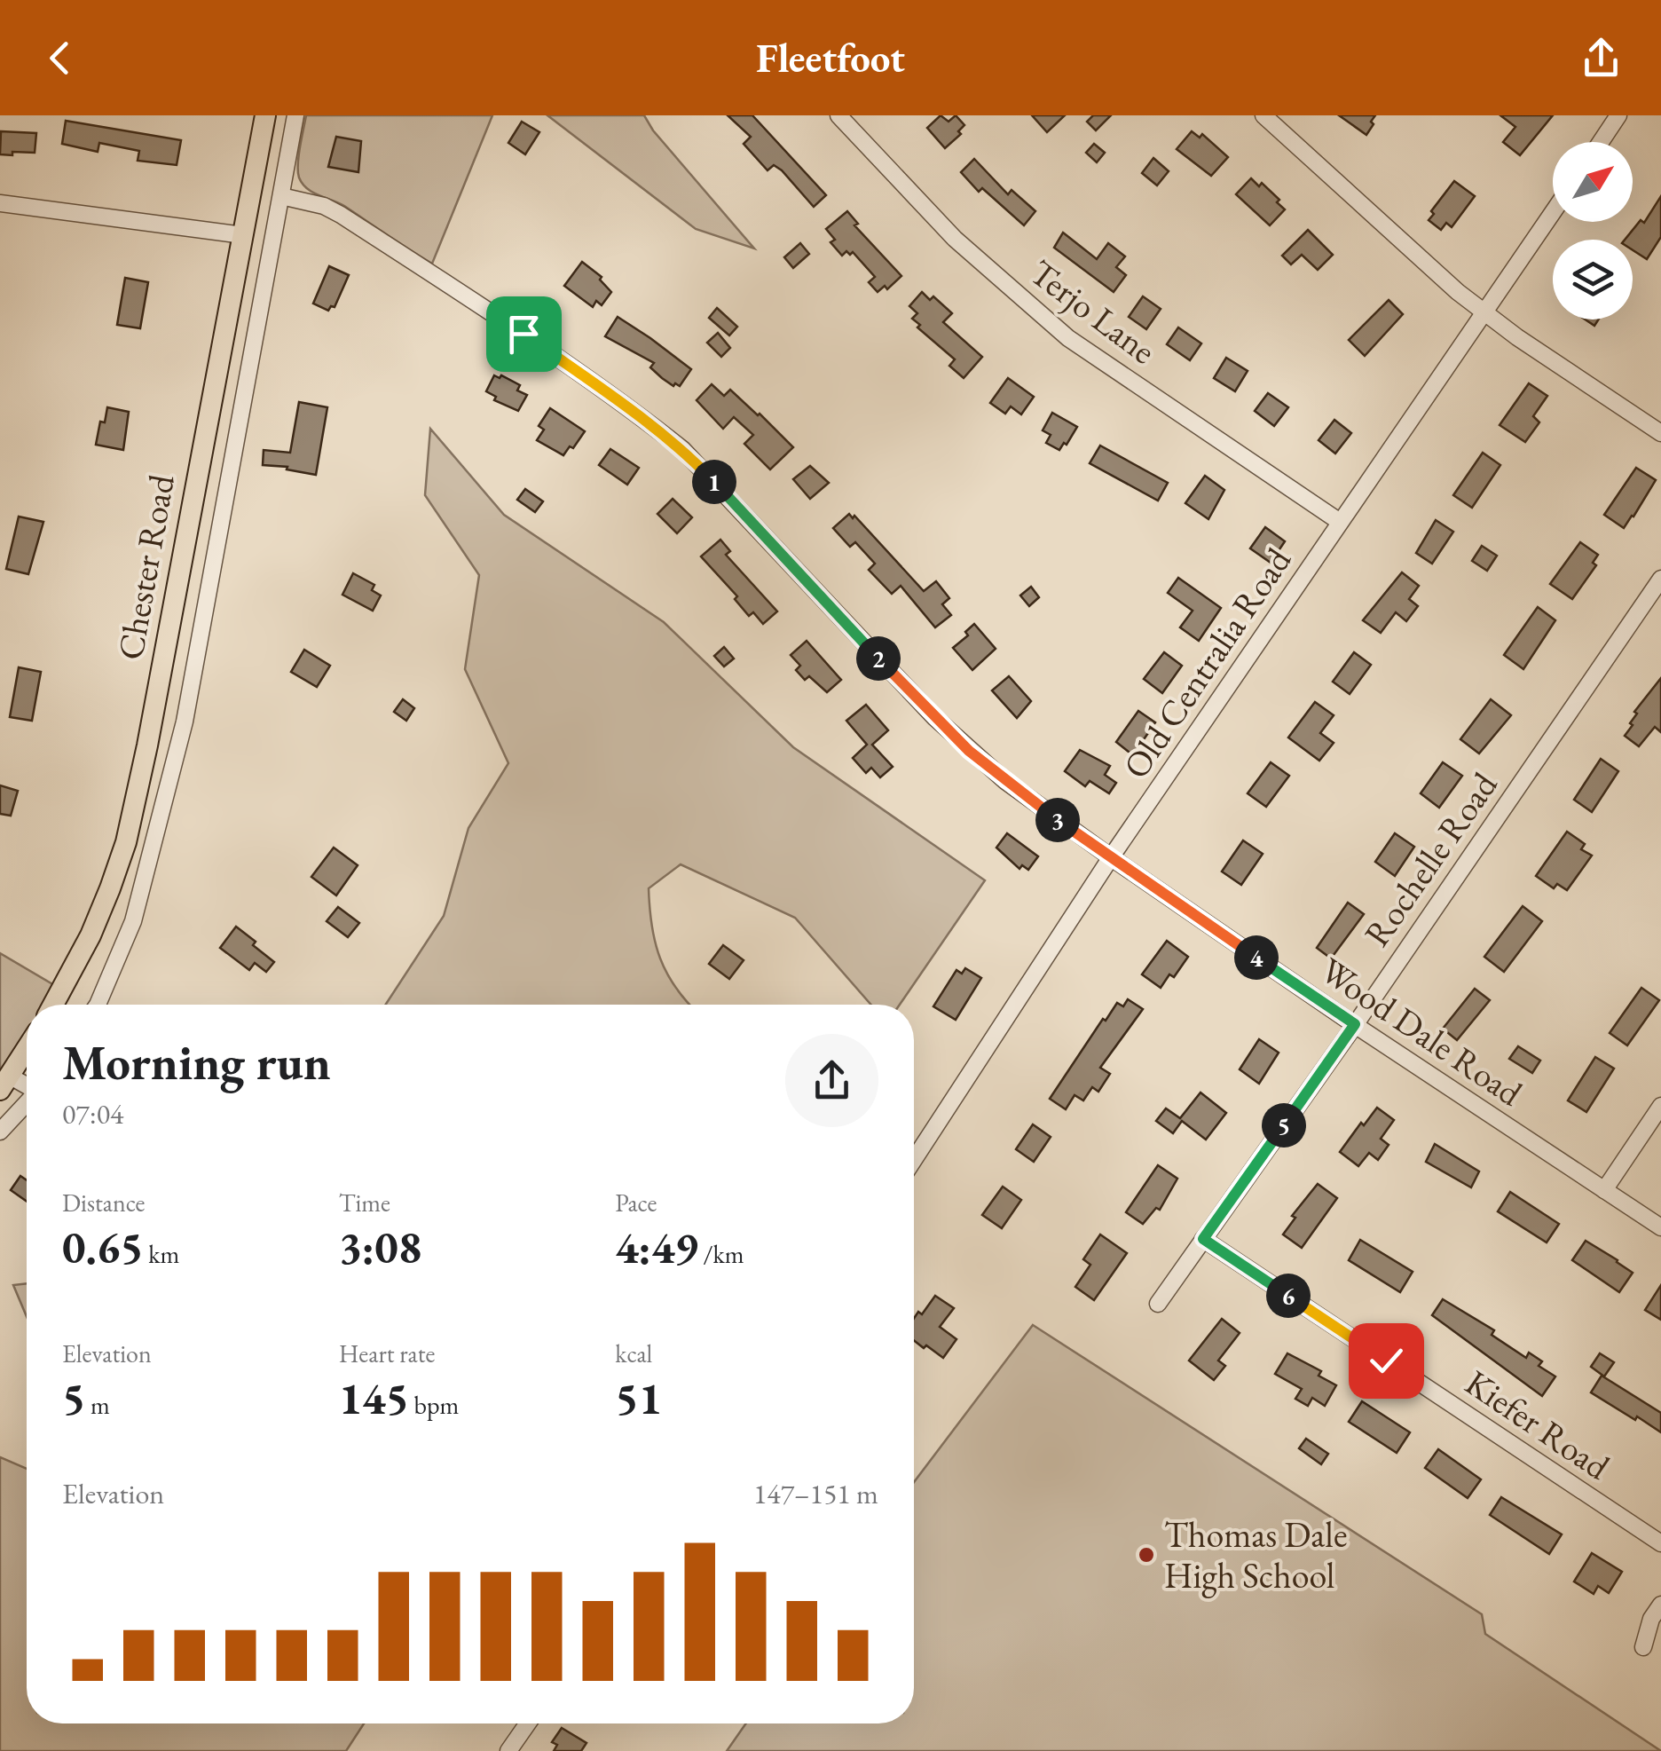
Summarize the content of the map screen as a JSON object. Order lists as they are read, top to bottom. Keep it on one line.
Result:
{"streets":{"main road":["Chester Road"],"street":["Terjo Lane","Old Centralia Road","Rochelle Road","Wood Dale Road","Kiefer Road"]},"crossings":[["Terjo Lane","Old Centralia Road"],["Chester Road","Wood Dale Road"],["Old Centralia Road","Wood Dale Road"],["Rochelle Road","Wood Dale Road"],["Rochelle Road","Kiefer Road"]],"places":["Thomas Dale High School"],"north":"top right","page":{"header":"Fleetfoot","pins":["1","2","3","4","5","6"],"heading":["Morning run","07:04"],"stats":[["Distance","0.65 km"],["Time","3:08"],["Pace","4:49 /km"],["Elevation","5 m"],["Heart rate","145 bpm"],["kcal","51"]],"chart":["Elevation","147–151 m"]}}
